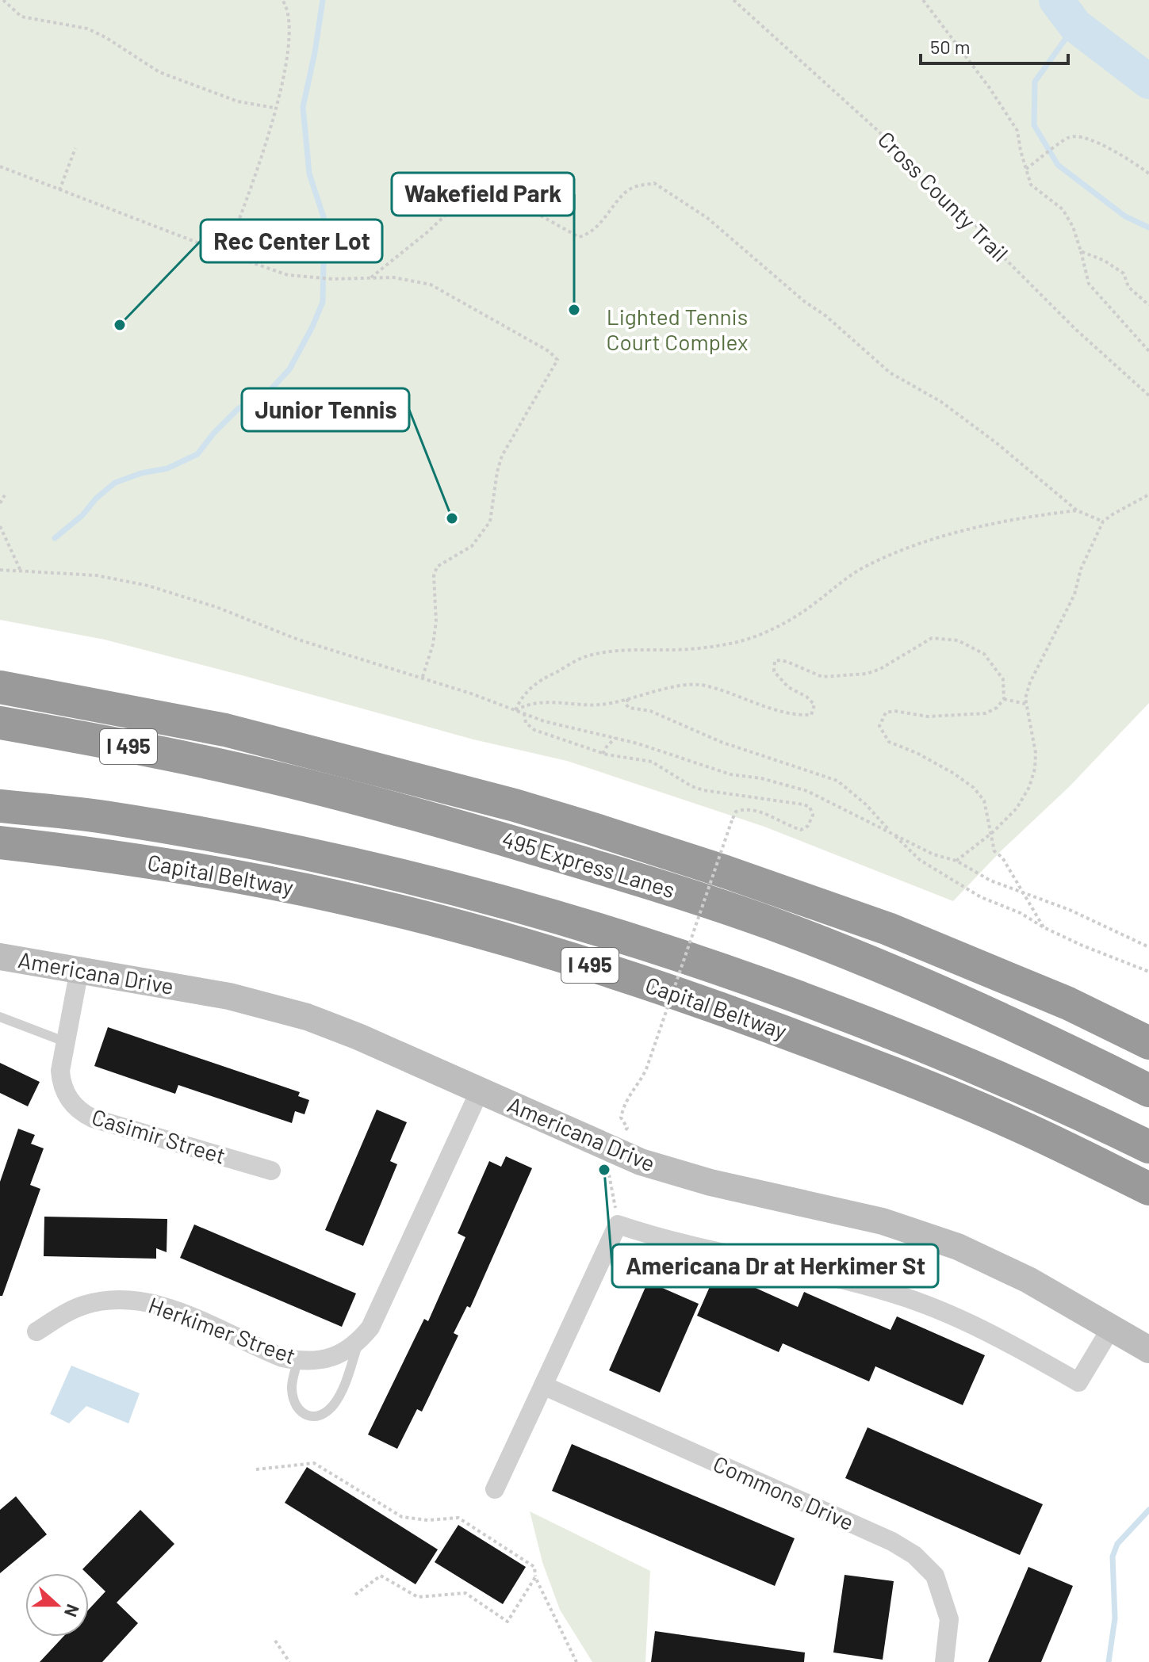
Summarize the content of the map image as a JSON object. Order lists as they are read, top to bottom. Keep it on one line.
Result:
{"streets":{"highway":["I 495","495 Express Lanes","Capital Beltway"],"street":["Americana Drive","Casimir Street","Herkimer Street","Commons Drive"],"path":["Cross County Trail"]},"crossings":[["Americana Drive","Casimir Street"],["Americana Drive","Herkimer Street"]],"parks":["Lighted Tennis Court Complex"],"places":["Wakefield Park","Rec Center Lot","Junior Tennis","Americana Dr at Herkimer St"],"scale_bar":"50 m","north":"right"}
